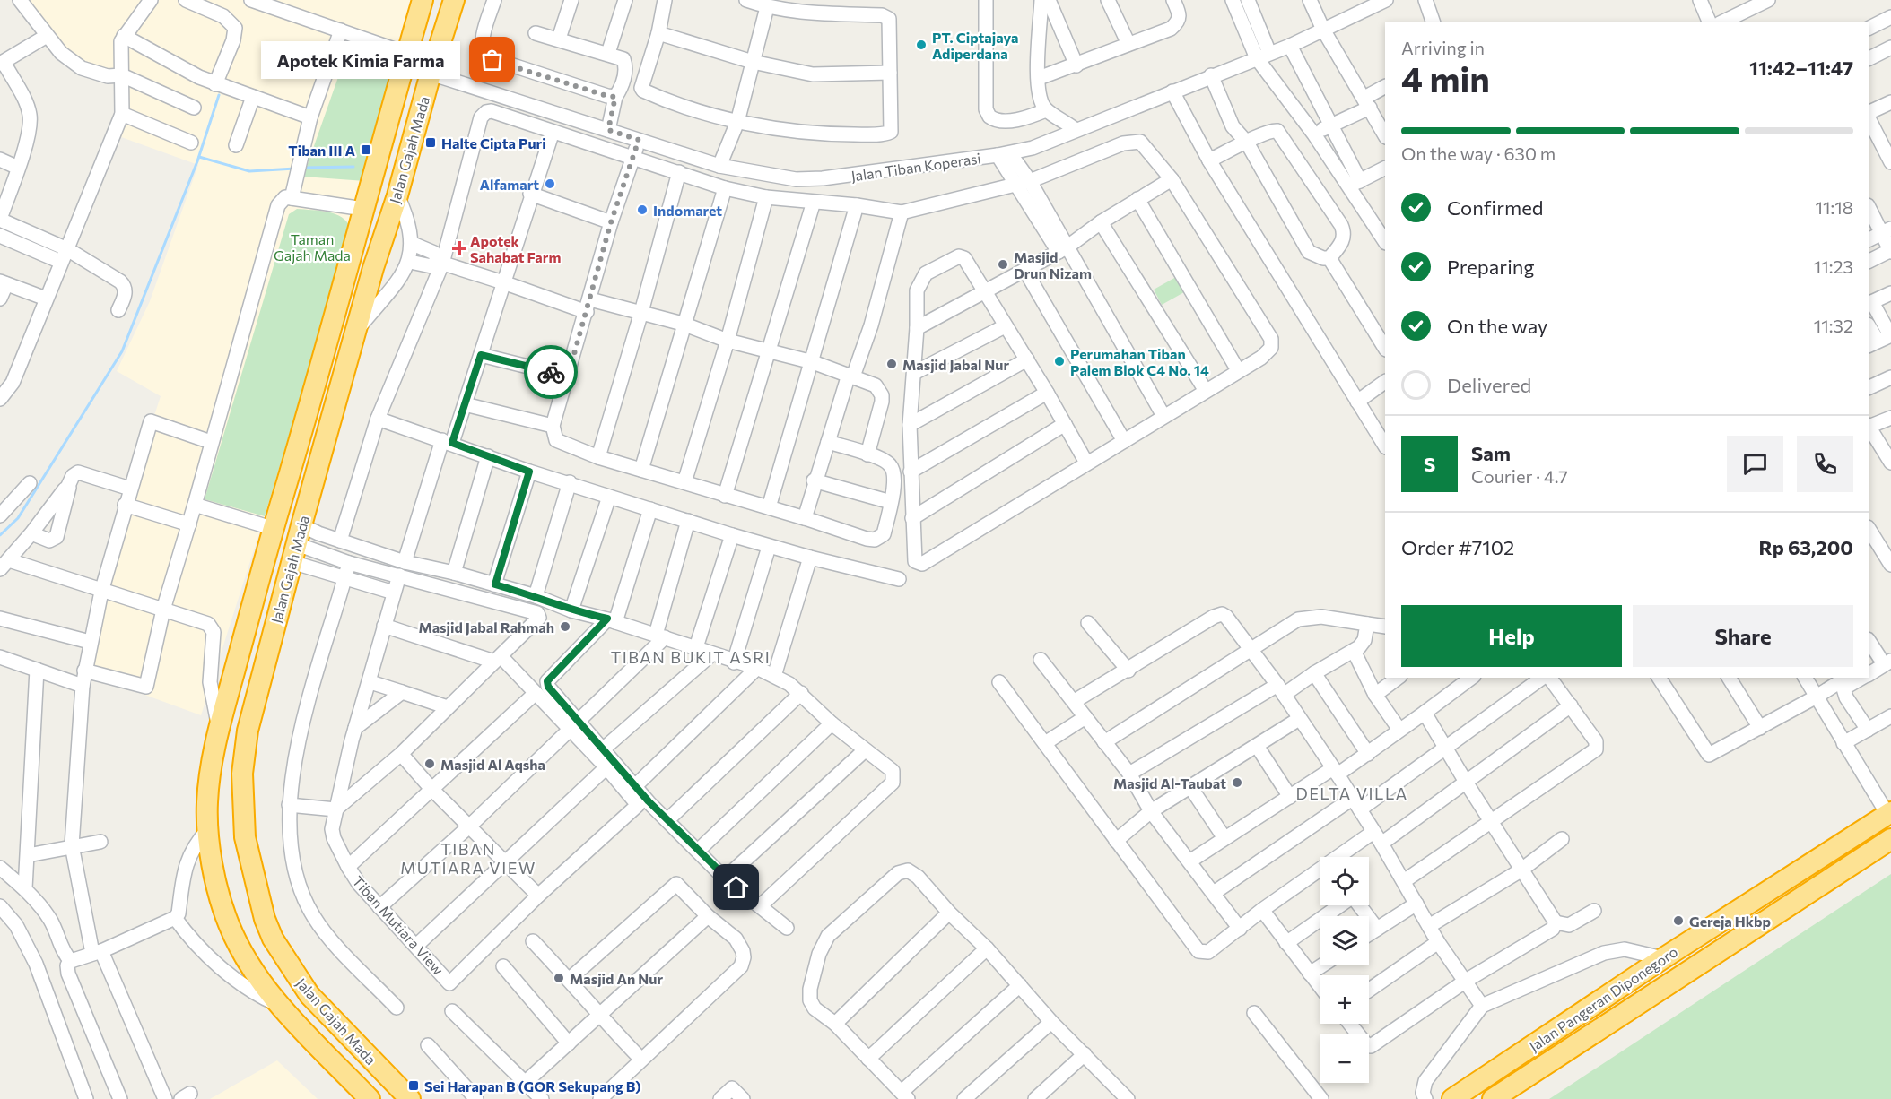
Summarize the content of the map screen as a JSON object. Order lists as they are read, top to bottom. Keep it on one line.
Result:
{"streets":{"highway":["Jalan Gajah Mada","Jalan Pangeran Diponegoro"],"street":["Jalan Tiban Koperasi","Tiban Mutiara View"]},"crossings":[["Jalan Gajah Mada","Jalan Tiban Koperasi"]],"districts":["TIBAN BUKIT ASRI","DELTA VILLA","TIBAN MUTIARA VIEW"],"parks":["Taman Gajah Mada"],"places":{"other":["PT. Ciptajaya Adiperdana","Apotek Kimia Farma","Alfamart","Indomaret","Masjid Drun Nizam","Perumahan Tiban Palem Blok C4 No. 14","Masjid Jabal Nur","Masjid Jabal Rahmah","Masjid Al Aqsha","Masjid Al-Taubat","Gereja Hkbp","Masjid An Nur"],"transit":["Halte Cipta Puri","Tiban III A","Sei Harapan B (GOR Sekupang B)"],"health":["Apotek Sahabat Farm"]},"page":{"heading":["4 min","Arriving in","11:42–11:47"],"panel":["Sam","Courier · 4.7","Order #7102","Rp 63,200"],"bubble":"Apotek Kimia Farma","bar":"On the way · 630 m","list":[["Confirmed","11:18"],["Preparing","11:23"],["On the way","11:32"],"Delivered"],"round":"S","buttons":["Help","Share"],"map_buttons":["+","−"]}}
